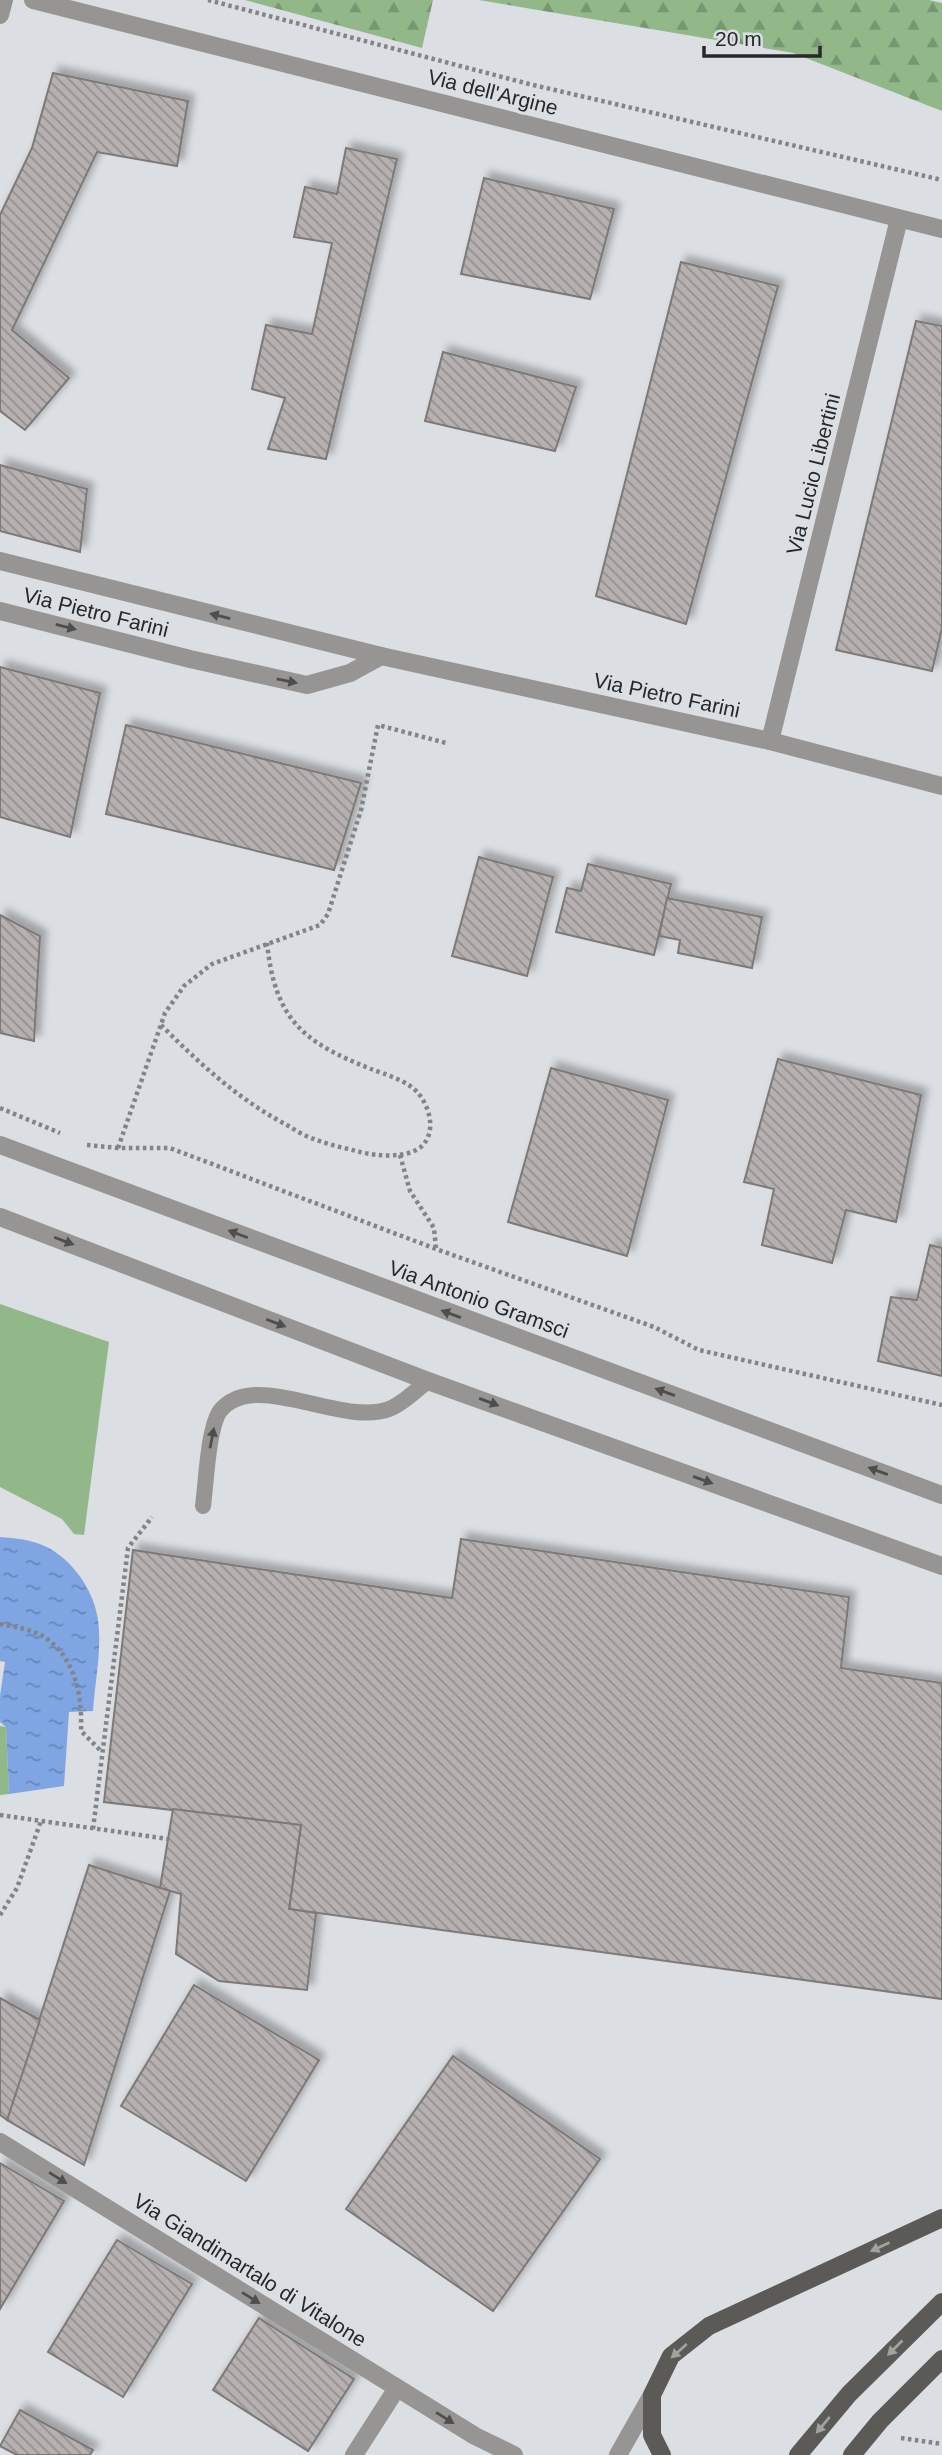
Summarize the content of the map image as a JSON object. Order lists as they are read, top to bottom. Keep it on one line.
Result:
{"streets":{"street":["Via dell'Argine","Via Lucio Libertini","Via Pietro Farini","Via Antonio Gramsci","Via Giandimartalo di Vitalone"]},"crossings":[["Via dell'Argine","Via Lucio Libertini"],["Via Lucio Libertini","Via Pietro Farini"]],"one_way":["Via Giandimartalo di Vitalone"],"scale_bar":"20 m"}
